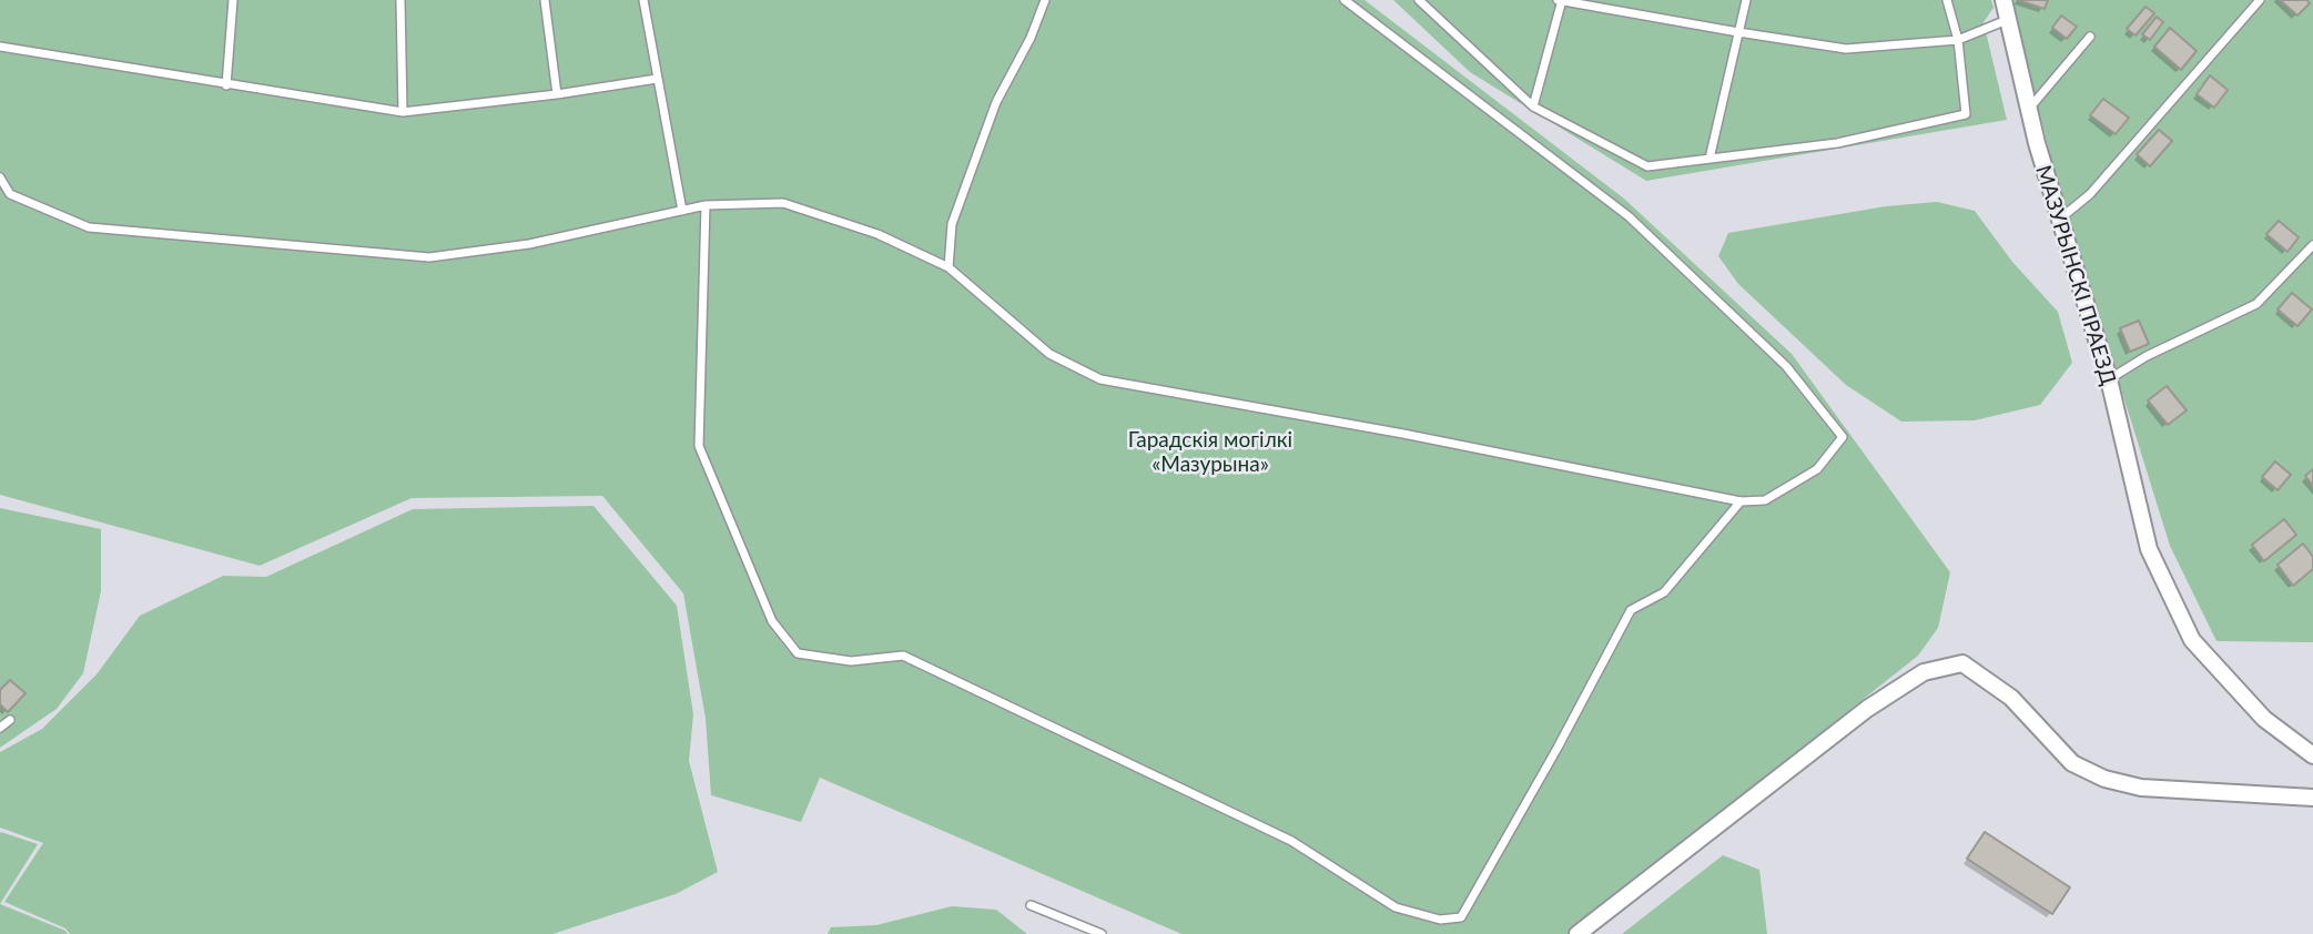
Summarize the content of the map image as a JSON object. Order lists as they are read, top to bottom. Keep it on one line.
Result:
{"streets":{"street":["МАЗУРЫНСКІ ПРАЕЗД"]},"parks":["Гарадскія могілкі «Мазурына»"]}
